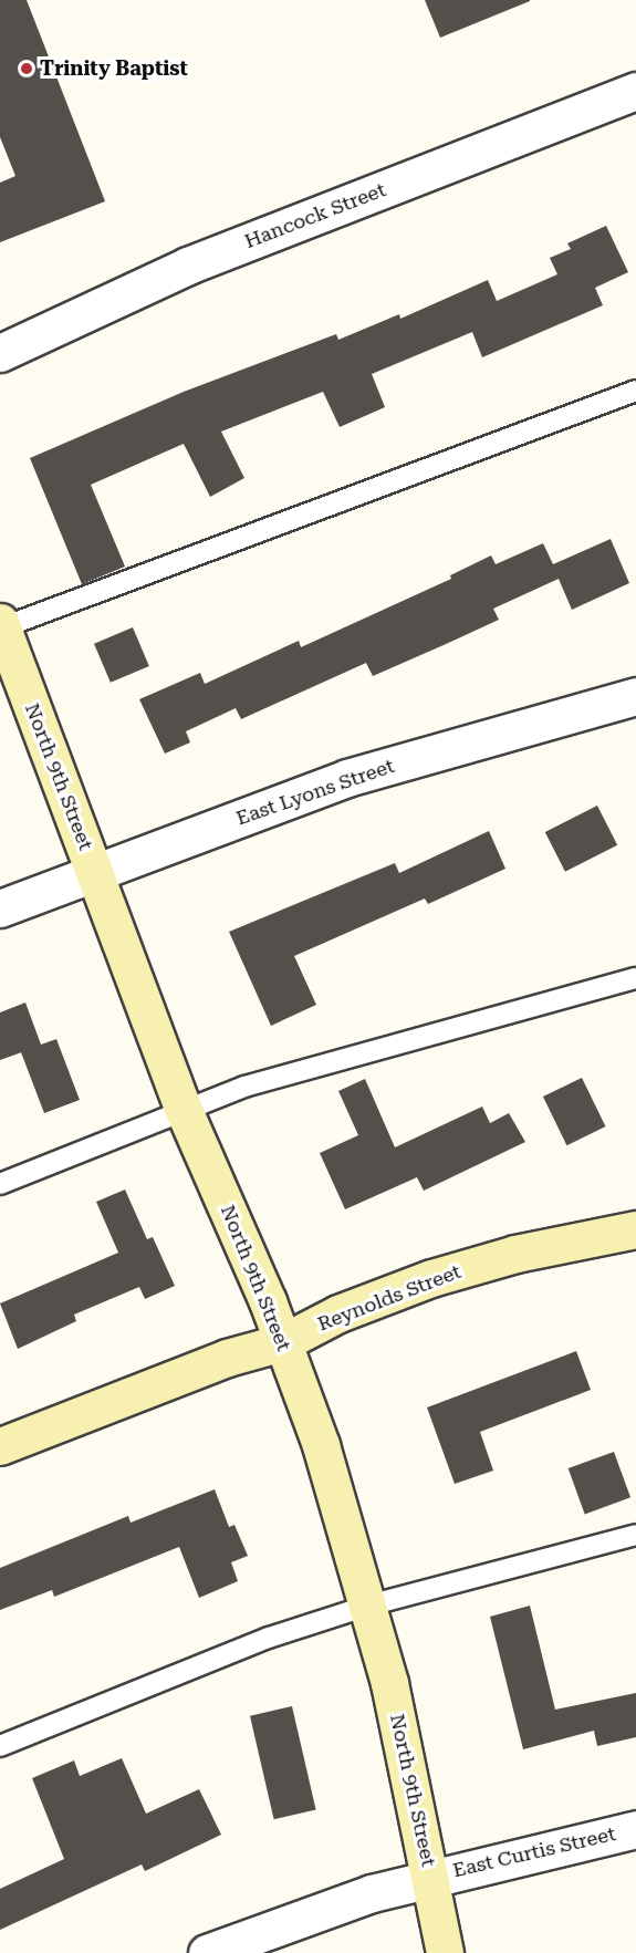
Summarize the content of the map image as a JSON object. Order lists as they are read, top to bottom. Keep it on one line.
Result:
{"streets":{"main road":["North 9th Street","Reynolds Street"],"street":["Hancock Street","East Lyons Street","East Curtis Street"]},"crossings":[["North 9th Street","East Lyons Street"],["North 9th Street","Reynolds Street"],["North 9th Street","East Curtis Street"]],"places":["Trinity Baptist"]}
